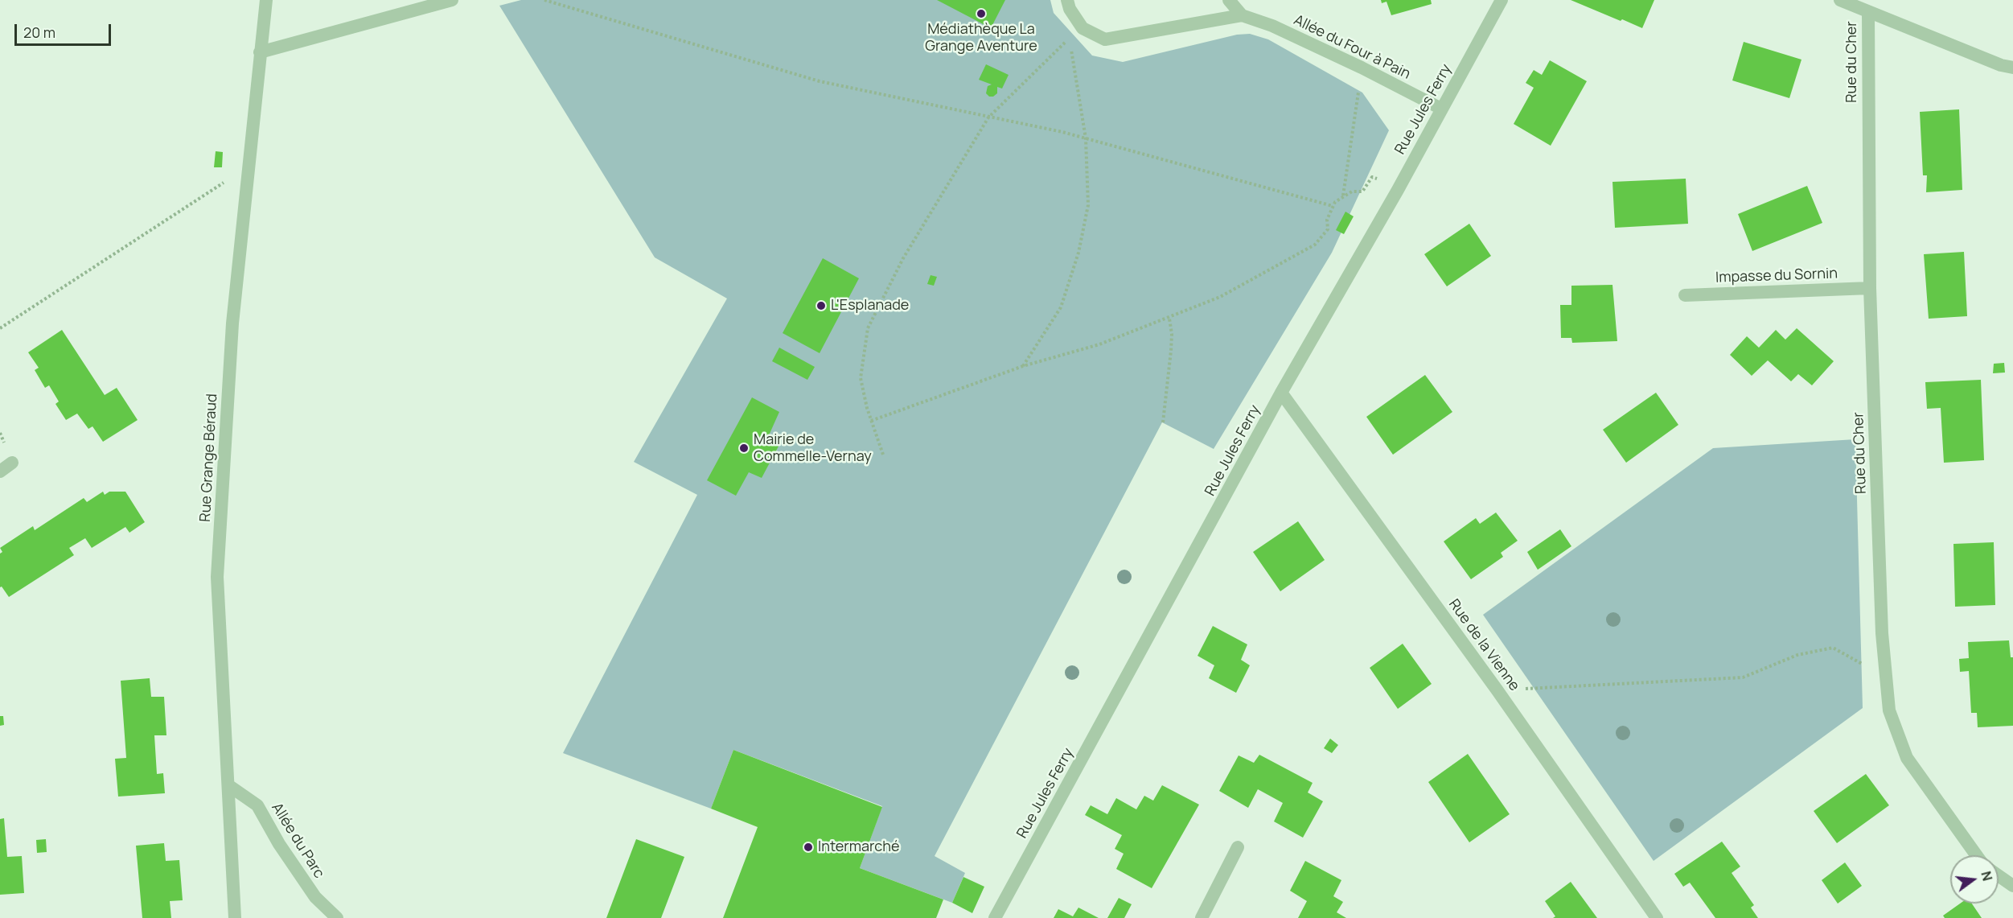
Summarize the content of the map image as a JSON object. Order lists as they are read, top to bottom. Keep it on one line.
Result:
{"streets":{"street":["Allée du Four à Pain","Rue du Cher","Rue Jules Ferry","Impasse du Sornin","Rue Grange Béraud","Rue de la Vienne","Allée du Parc"]},"crossings":[["Allée du Four à Pain","Rue Jules Ferry"],["Rue du Cher","Impasse du Sornin"],["Rue Jules Ferry","Rue de la Vienne"],["Rue Grange Béraud","Allée du Parc"]],"places":["Médiathèque La Grange Aventure","L'Esplanade","Mairie de Commelle-Vernay","Intermarché"],"scale_bar":"20 m","north":"right"}
